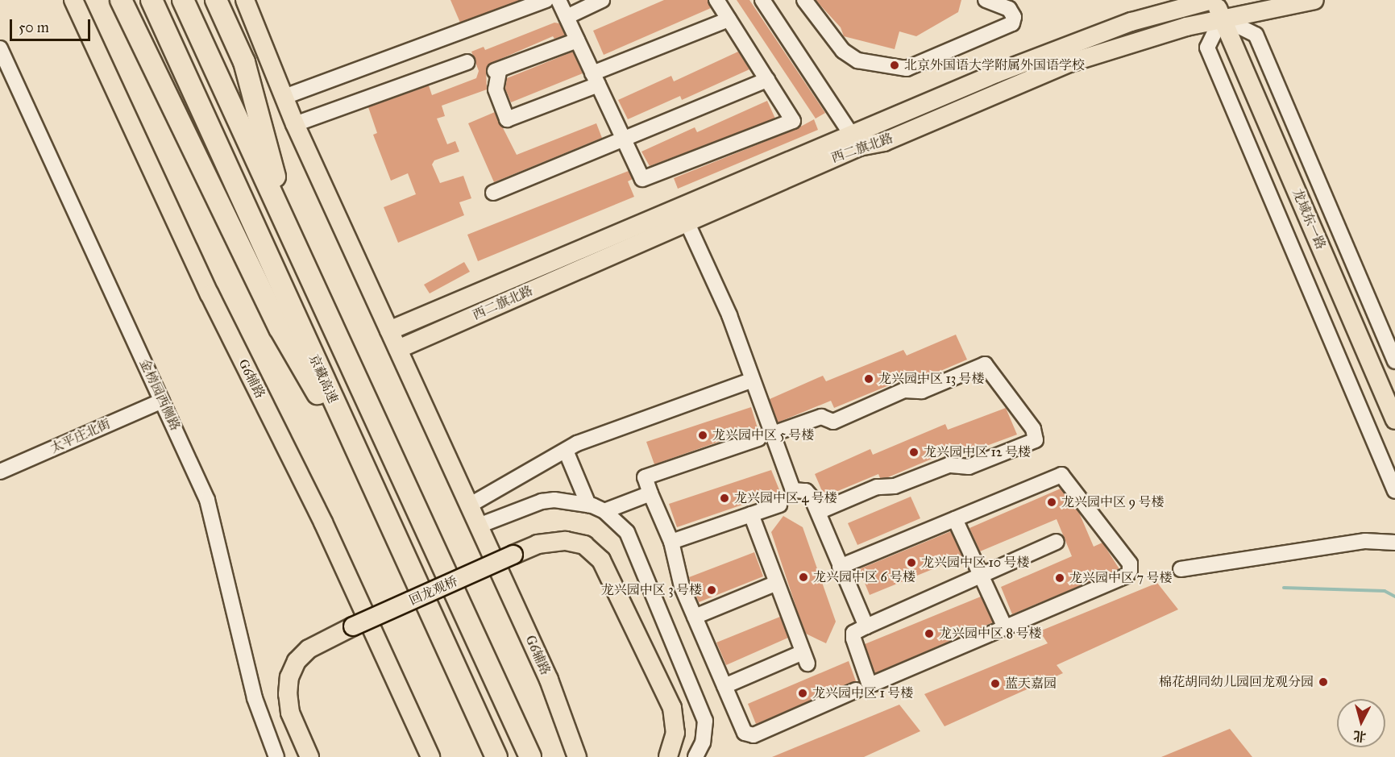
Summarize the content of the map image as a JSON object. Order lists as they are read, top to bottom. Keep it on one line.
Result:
{"streets":{"highway":["京藏高速"],"main road":["西二旗北路","龙域东一路","G6辅路","回龙观桥"],"street":["金榜园西侧路","太平庄北街"]},"crossings":[["西二旗北路","龙域东一路"],["西二旗北路","G6辅路"],["金榜园西侧路","太平庄北街"]],"places":["北京外国语大学附属外国语学校","龙兴园中区 13 号楼","龙兴园中区 5 号楼","龙兴园中区 12 号楼","龙兴园中区 4 号楼","龙兴园中区 9 号楼","龙兴园中区 10 号楼","龙兴园中区 6 号楼","龙兴园中区 7 号楼","龙兴园中区 3 号楼","龙兴园中区 8 号楼","棉花胡同幼儿园回龙观分园","蓝天嘉园","龙兴园中区 1 号楼"],"scale_bar":"50 m","north":"bottom"}
